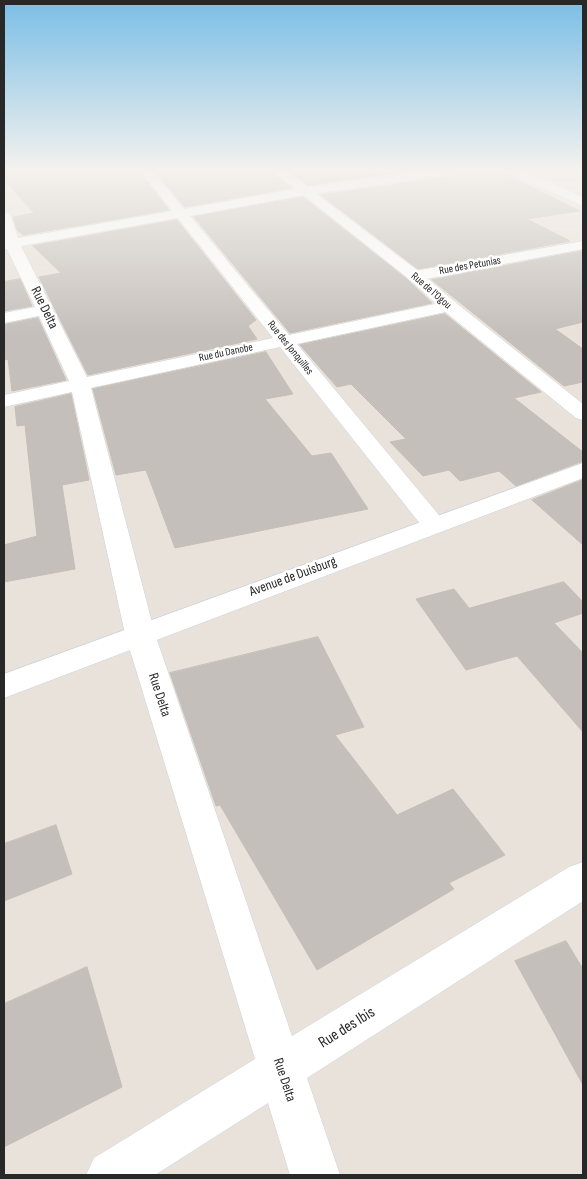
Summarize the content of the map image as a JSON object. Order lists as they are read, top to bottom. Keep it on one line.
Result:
{"streets":{"street":["Rue des Petunias","Rue de l'Ogou","Rue Delta","Rue des Jonquilles","Rue du Danobe","Avenue de Duisburg","Rue des Ibis"]},"crossings":[["Rue des Petunias","Rue de l'Ogou"],["Rue de l'Ogou","Rue du Danobe"],["Rue Delta","Rue du Danobe"],["Rue Delta","Avenue de Duisburg"],["Rue Delta","Rue des Ibis"],["Rue des Jonquilles","Rue du Danobe"],["Rue des Jonquilles","Avenue de Duisburg"]]}
